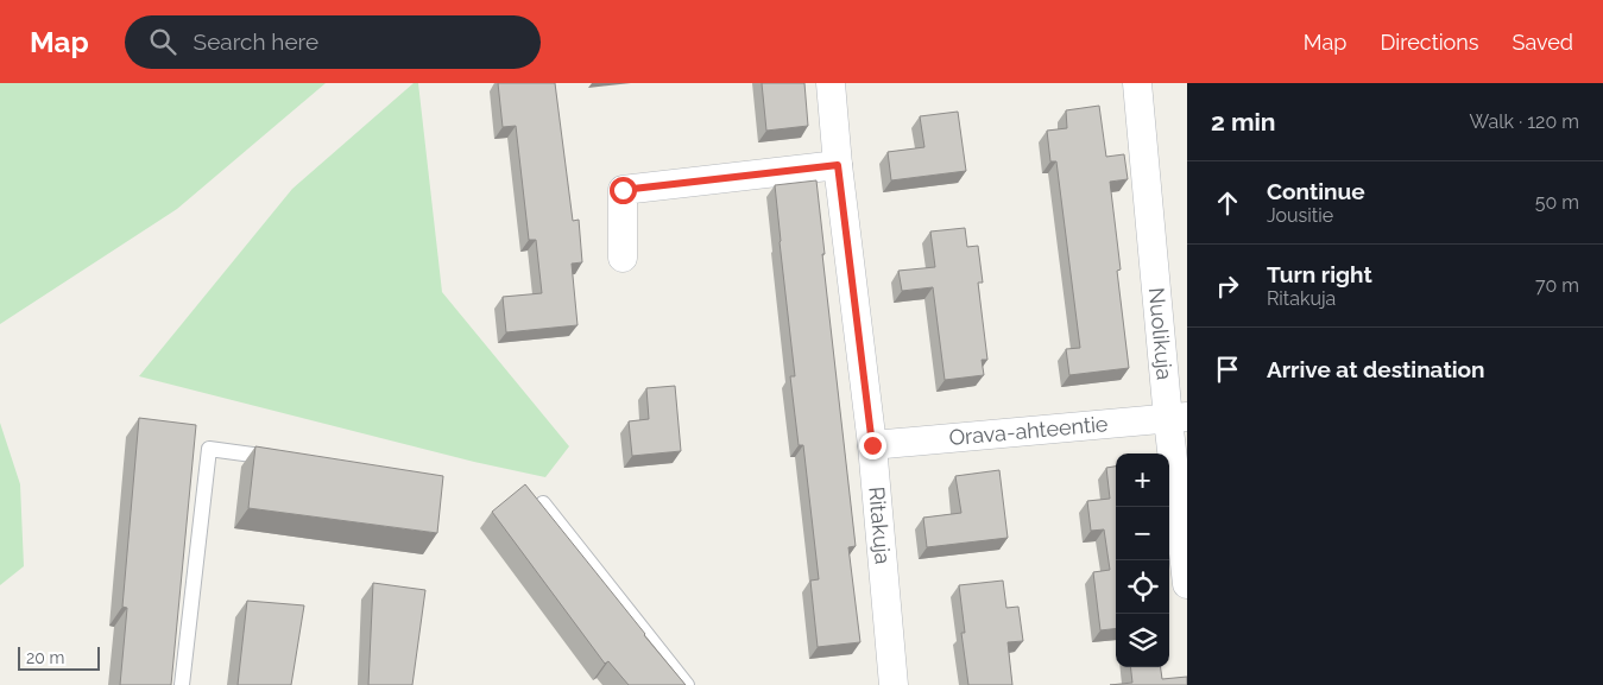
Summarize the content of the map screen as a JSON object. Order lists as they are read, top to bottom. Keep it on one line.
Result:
{"streets":{"street":["Nuolikuja","Orava-ahteentie","Ritakuja"]},"crossings":[["Nuolikuja","Orava-ahteentie"],["Orava-ahteentie","Ritakuja"]],"scale_bar":"20 m","page":{"header":"Map","search":"Search here","nav":["Map","Directions","Saved"],"heading":["2 min","Walk · 120 m"],"list":[["Continue","Jousitie","50 m"],["Turn right","Ritakuja","70 m"],"Arrive at destination"],"map_buttons":["+","−"],"scale":"20 m"}}
